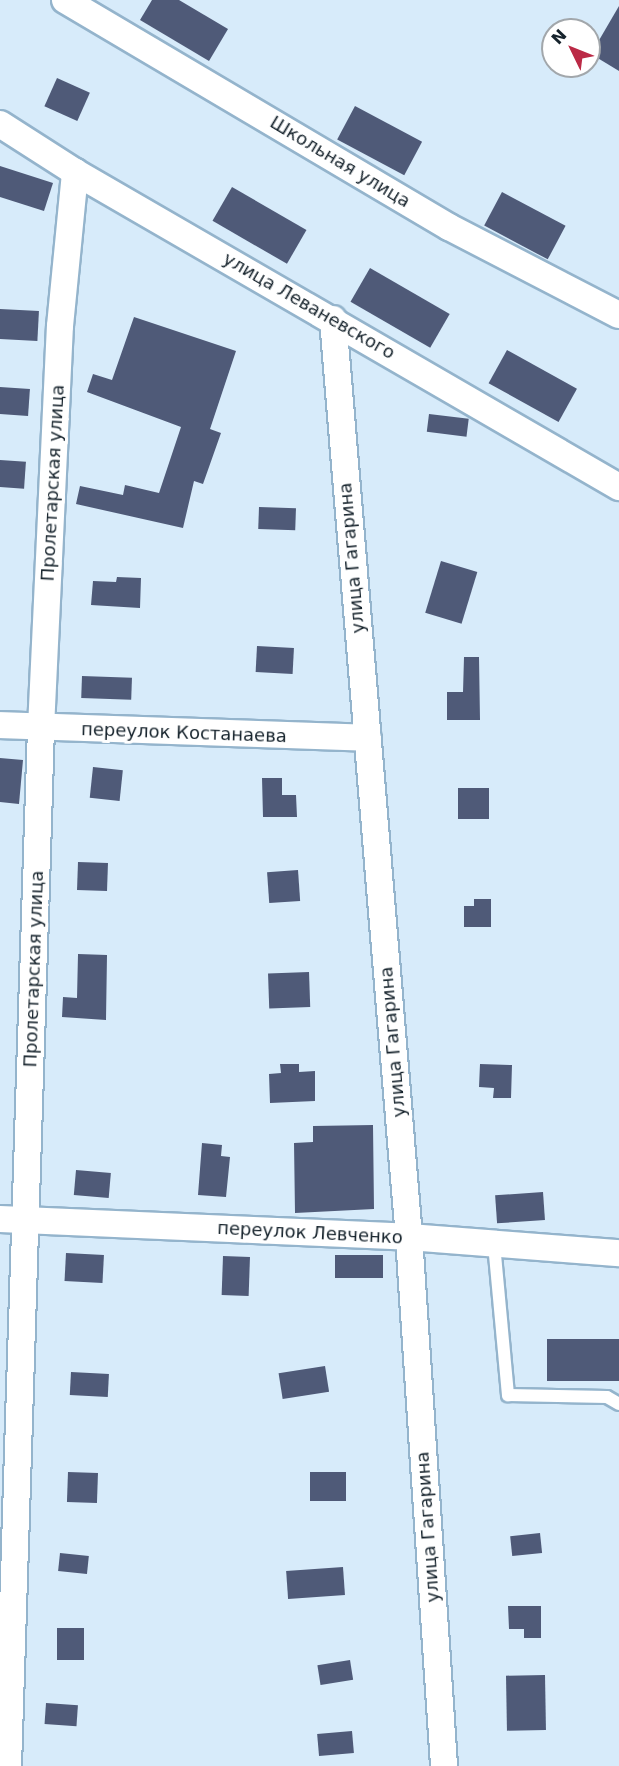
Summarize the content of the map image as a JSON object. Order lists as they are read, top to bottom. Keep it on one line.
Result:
{"streets":{"street":["Школьная улица","улица Леваневского","Пролетарская улица","улица Гагарина","переулок Костанаева","переулок Левченко"]},"crossings":[["улица Леваневского","Пролетарская улица"],["улица Леваневского","улица Гагарина"],["Пролетарская улица","переулок Костанаева"],["Пролетарская улица","переулок Левченко"],["улица Гагарина","переулок Костанаева"],["улица Гагарина","переулок Левченко"]],"north":"top left"}
